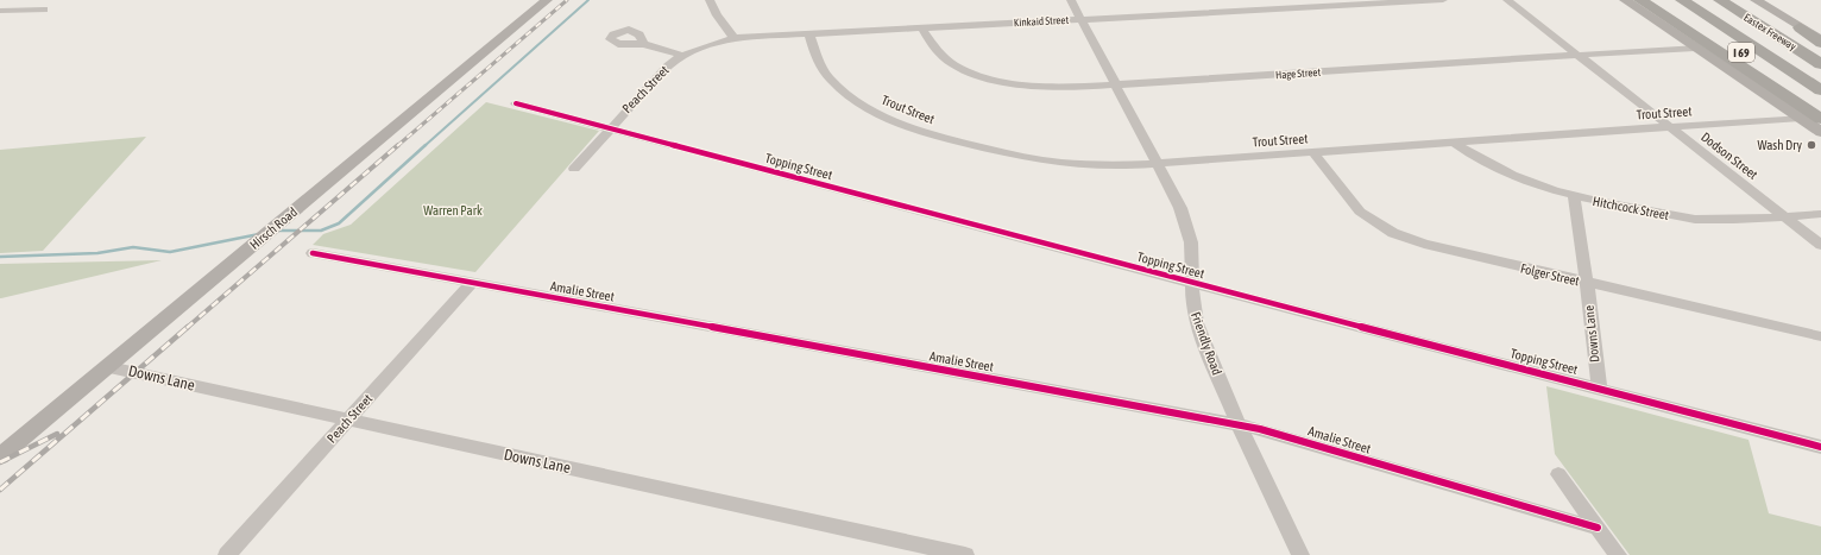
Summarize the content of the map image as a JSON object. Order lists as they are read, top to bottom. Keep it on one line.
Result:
{"streets":{"highway":["Eastex Freeway","I 69"],"main road":["Hirsch Road"],"street":["Kinkaid Street","Hage Street","Peach Street","Trout Street","Dodson Street","Topping Street","Hitchcock Street","Folger Street","Amalie Street","Downs Lane","Friendly Road"]},"crossings":[["Kinkaid Street","Hage Street"],["Kinkaid Street","Peach Street"],["Kinkaid Street","Trout Street"],["Kinkaid Street","Friendly Road"],["Hage Street","Dodson Street"],["Hage Street","Friendly Road"],["Peach Street","Topping Street"],["Peach Street","Amalie Street"],["Peach Street","Downs Lane"],["Trout Street","Dodson Street"],["Trout Street","Hitchcock Street"],["Trout Street","Folger Street"],["Trout Street","Friendly Road"],["Dodson Street","Hitchcock Street"],["Topping Street","Downs Lane"],["Topping Street","Friendly Road"],["Hitchcock Street","Downs Lane"],["Hirsch Road","Downs Lane"],["Folger Street","Downs Lane"],["Amalie Street","Friendly Road"]],"parks":["Warren Park"],"places":["Wash Dry"]}
